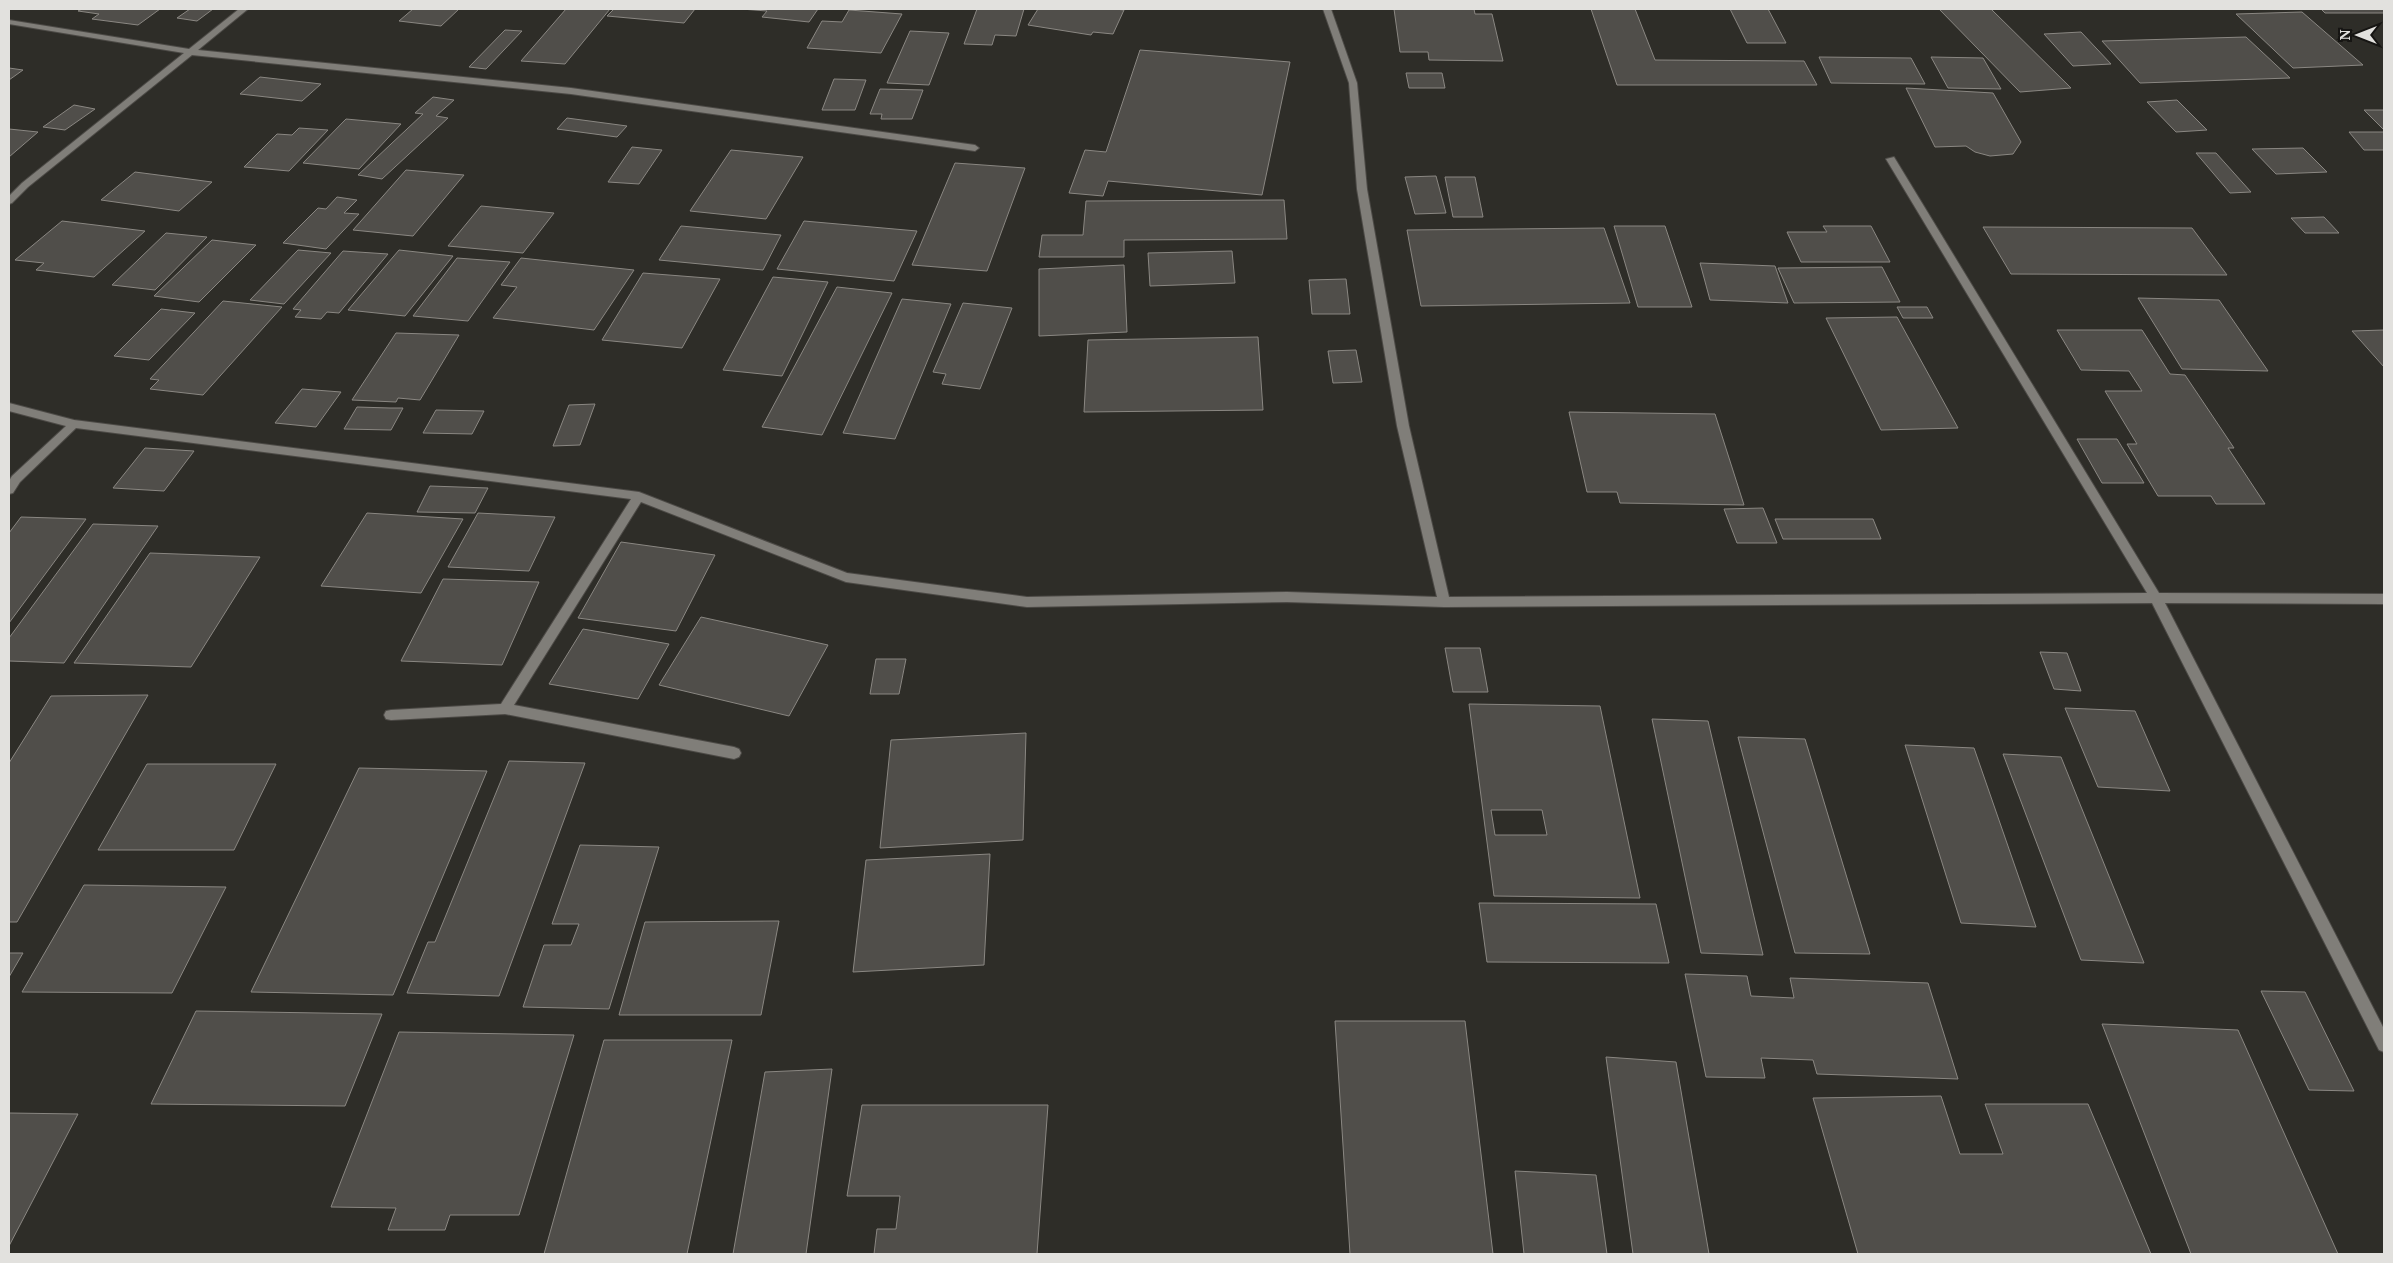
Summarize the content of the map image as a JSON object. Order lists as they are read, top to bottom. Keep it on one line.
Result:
{"north":"left"}
